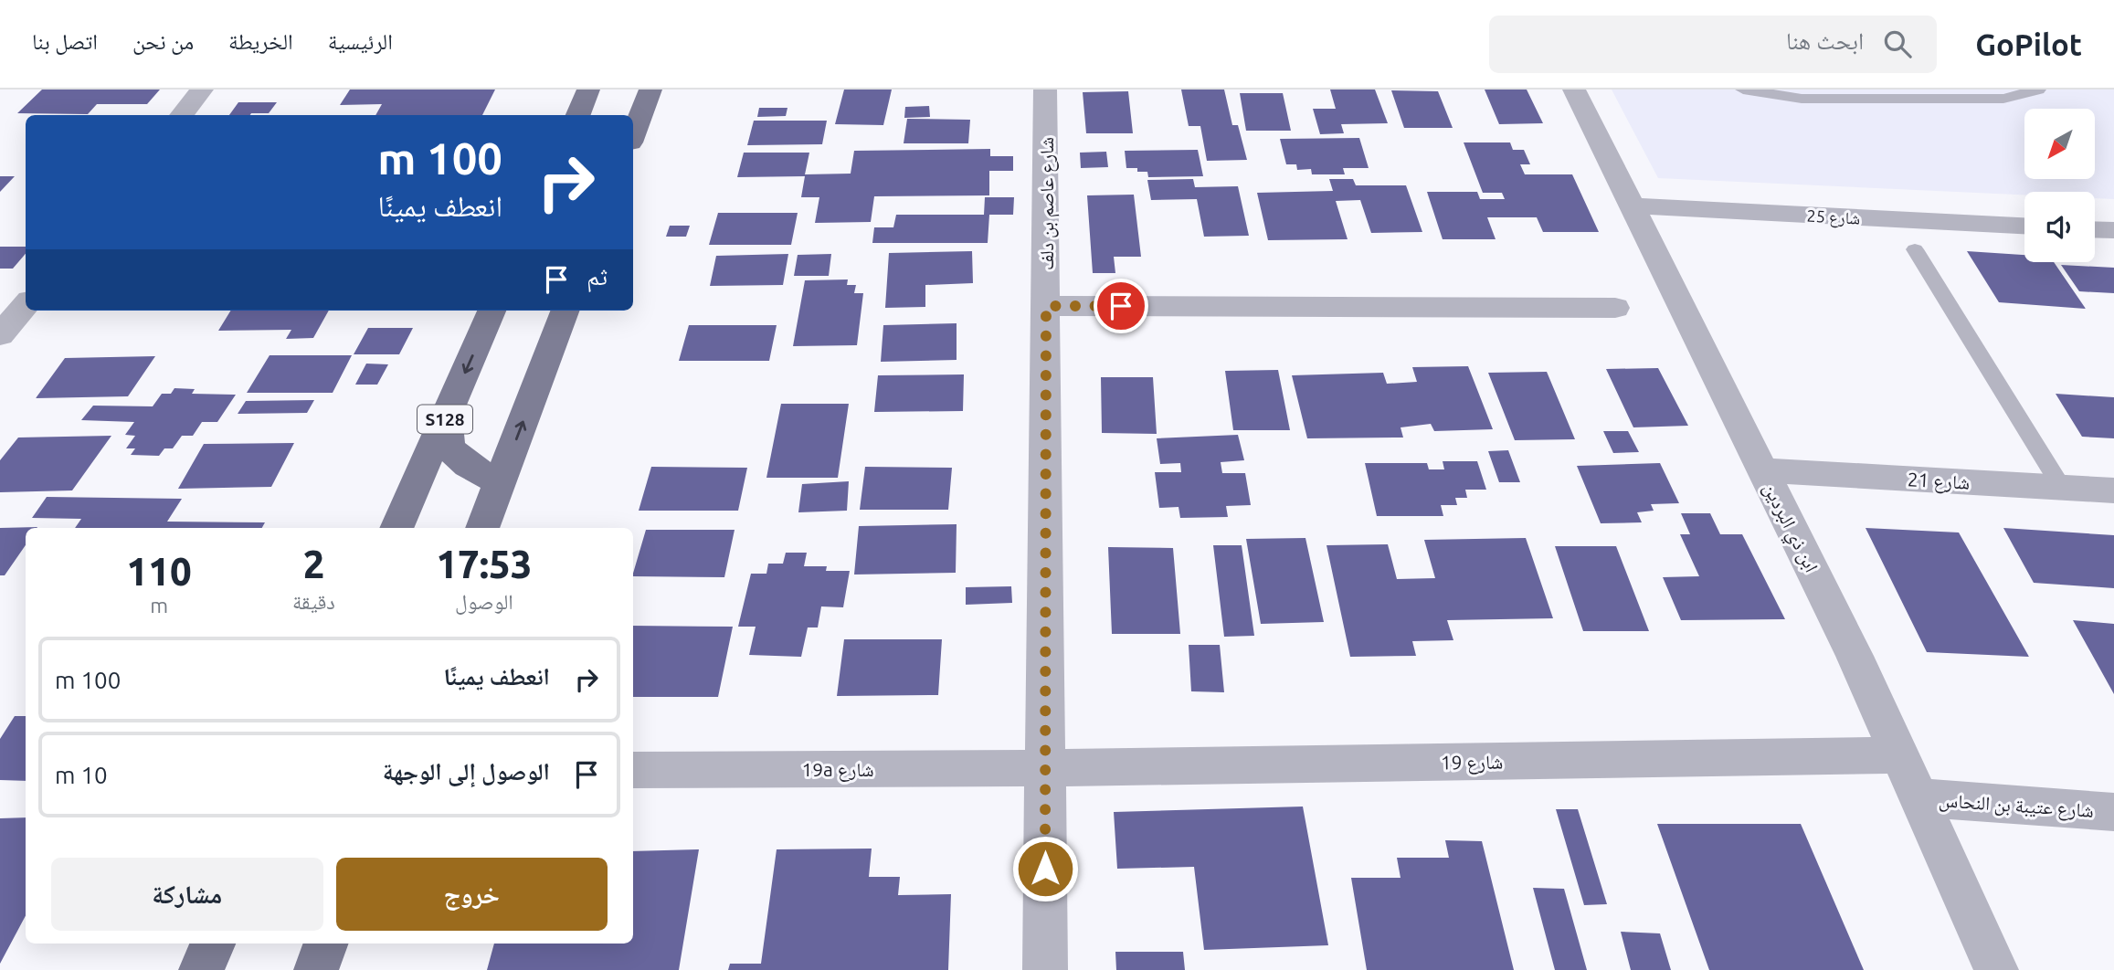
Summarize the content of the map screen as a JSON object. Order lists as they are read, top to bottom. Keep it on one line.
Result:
{"streets":{"main road":["S128"],"street":["شارع عاصم بن دلف","شارع 25","شارع 21","ابن ذي البردين","شارع 19","19a شارع","شارع عتيبة بن النحاس"]},"crossings":[["شارع عاصم بن دلف","شارع 19"],["شارع عاصم بن دلف","19a شارع"],["شارع 25","ابن ذي البردين"],["شارع 21","ابن ذي البردين"],["ابن ذي البردين","شارع 19"],["ابن ذي البردين","شارع عتيبة بن النحاس"],["شارع 19","19a شارع"]],"north":"bottom left","page":{"header":"GoPilot","search":"ابحث هنا","nav":["الرئيسية","الخريطة","من نحن","اتصل بنا"],"turn":["100 m","انعطف يمينًا"],"then":"ثم","eta":["17:53","الوصول","2","دقيقة","110","m"],"list":[{"name":"انعطف يمينًا","value":"100 m"},{"name":"الوصول إلى الوجهة","value":"10 m"}],"buttons":["خروج","مشاركة"]}}
